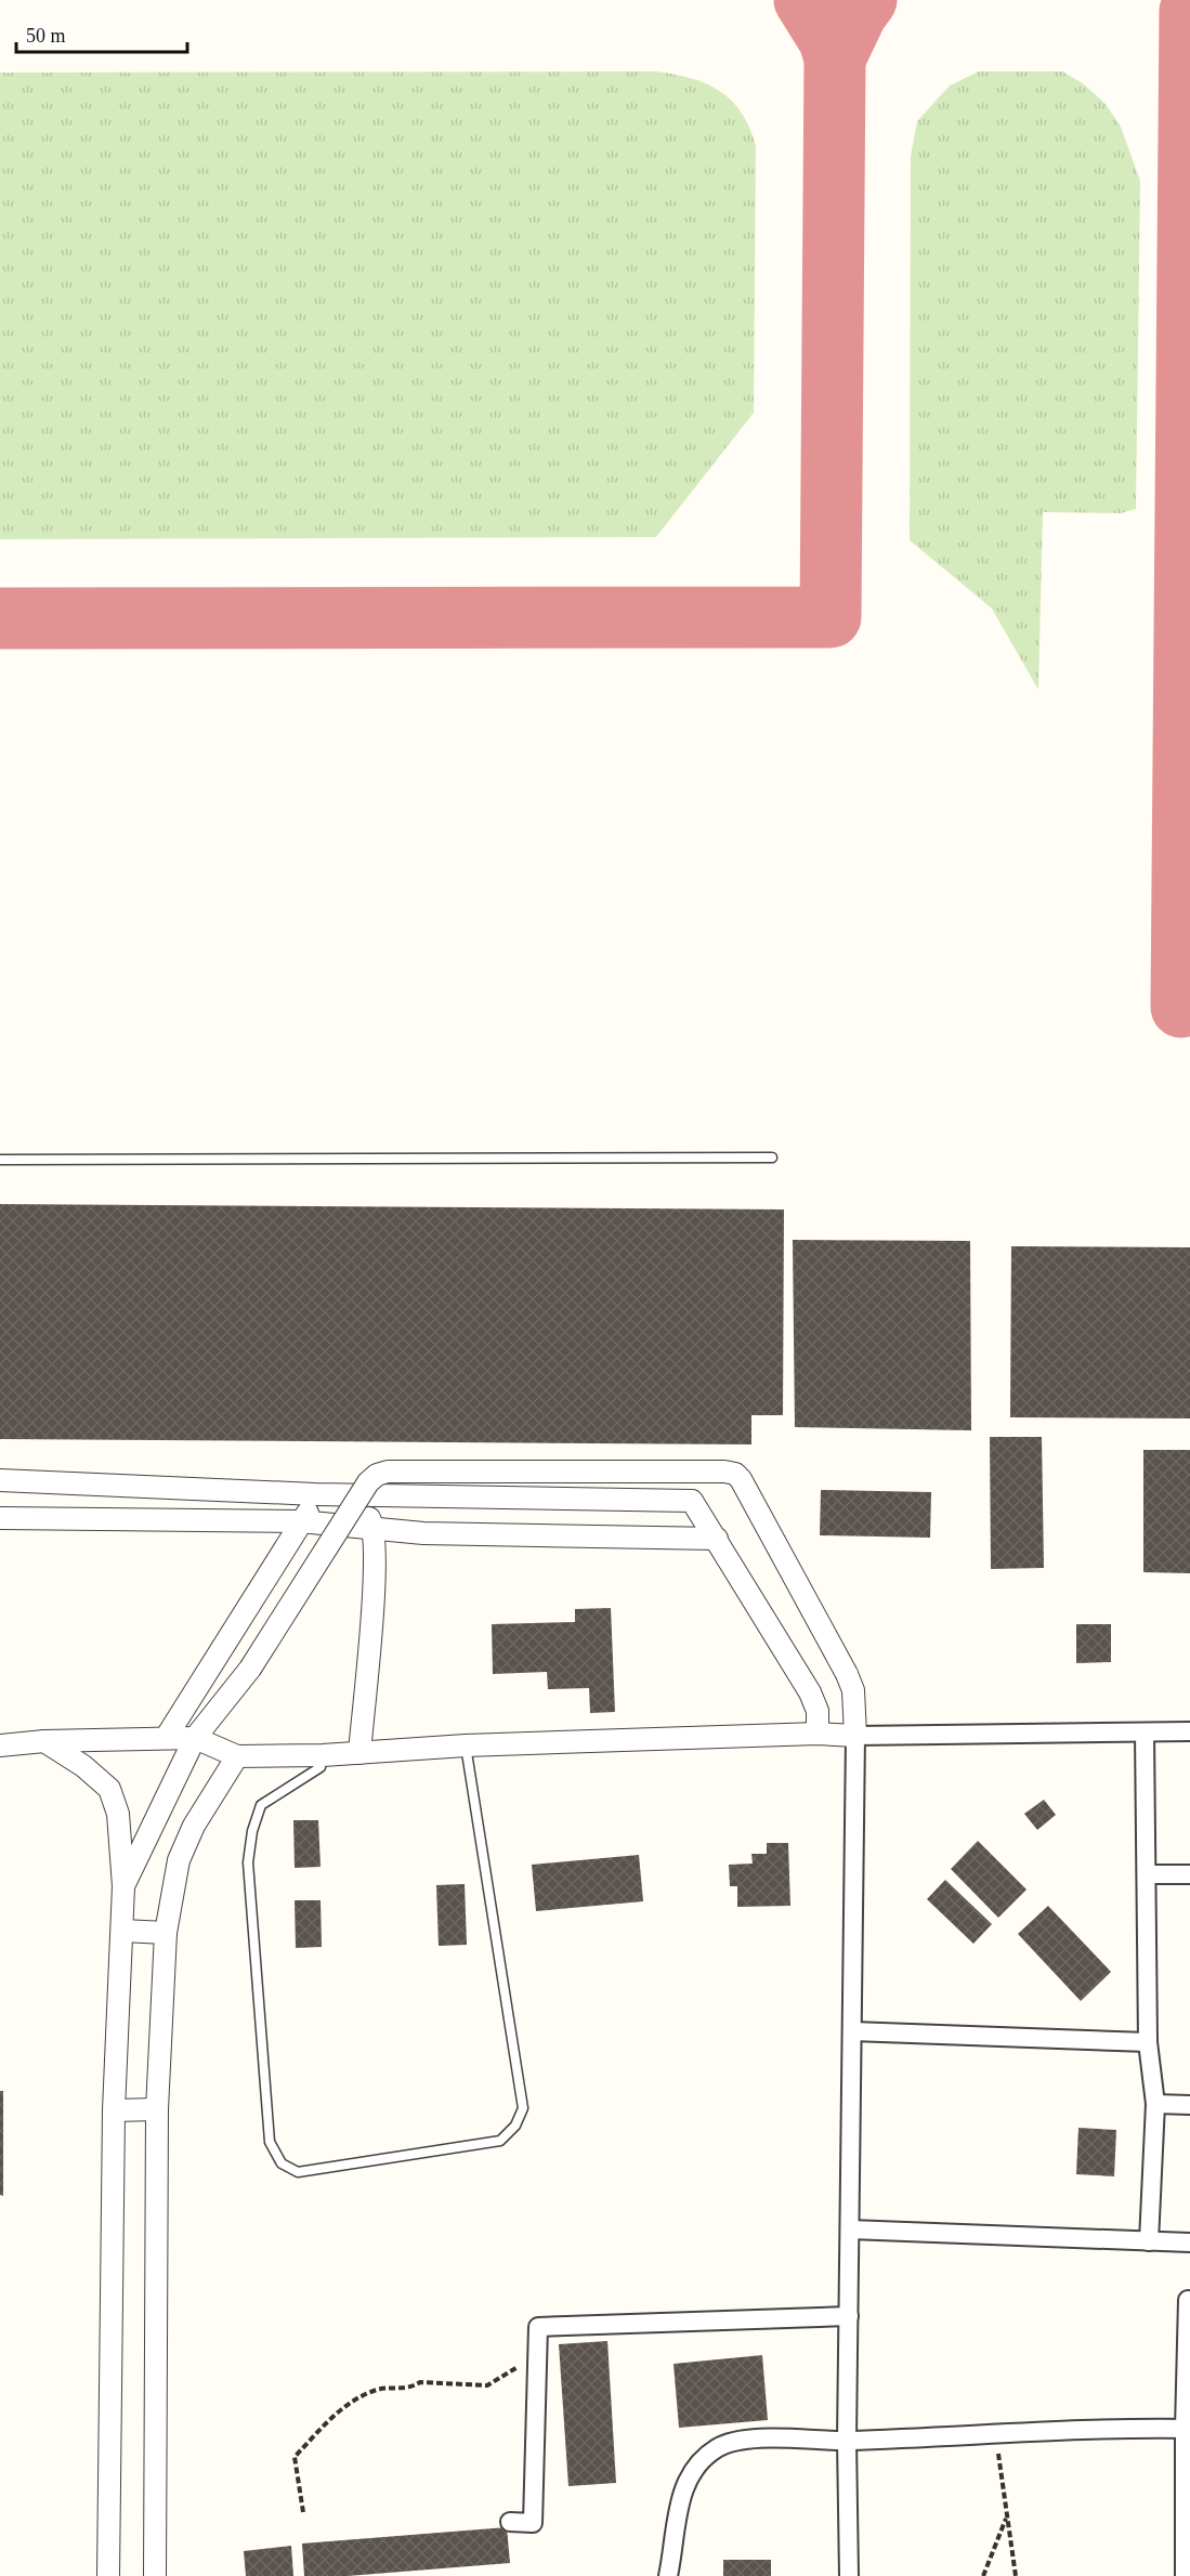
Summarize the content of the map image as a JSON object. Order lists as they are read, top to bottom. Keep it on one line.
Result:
{"scale_bar":"50 m"}
